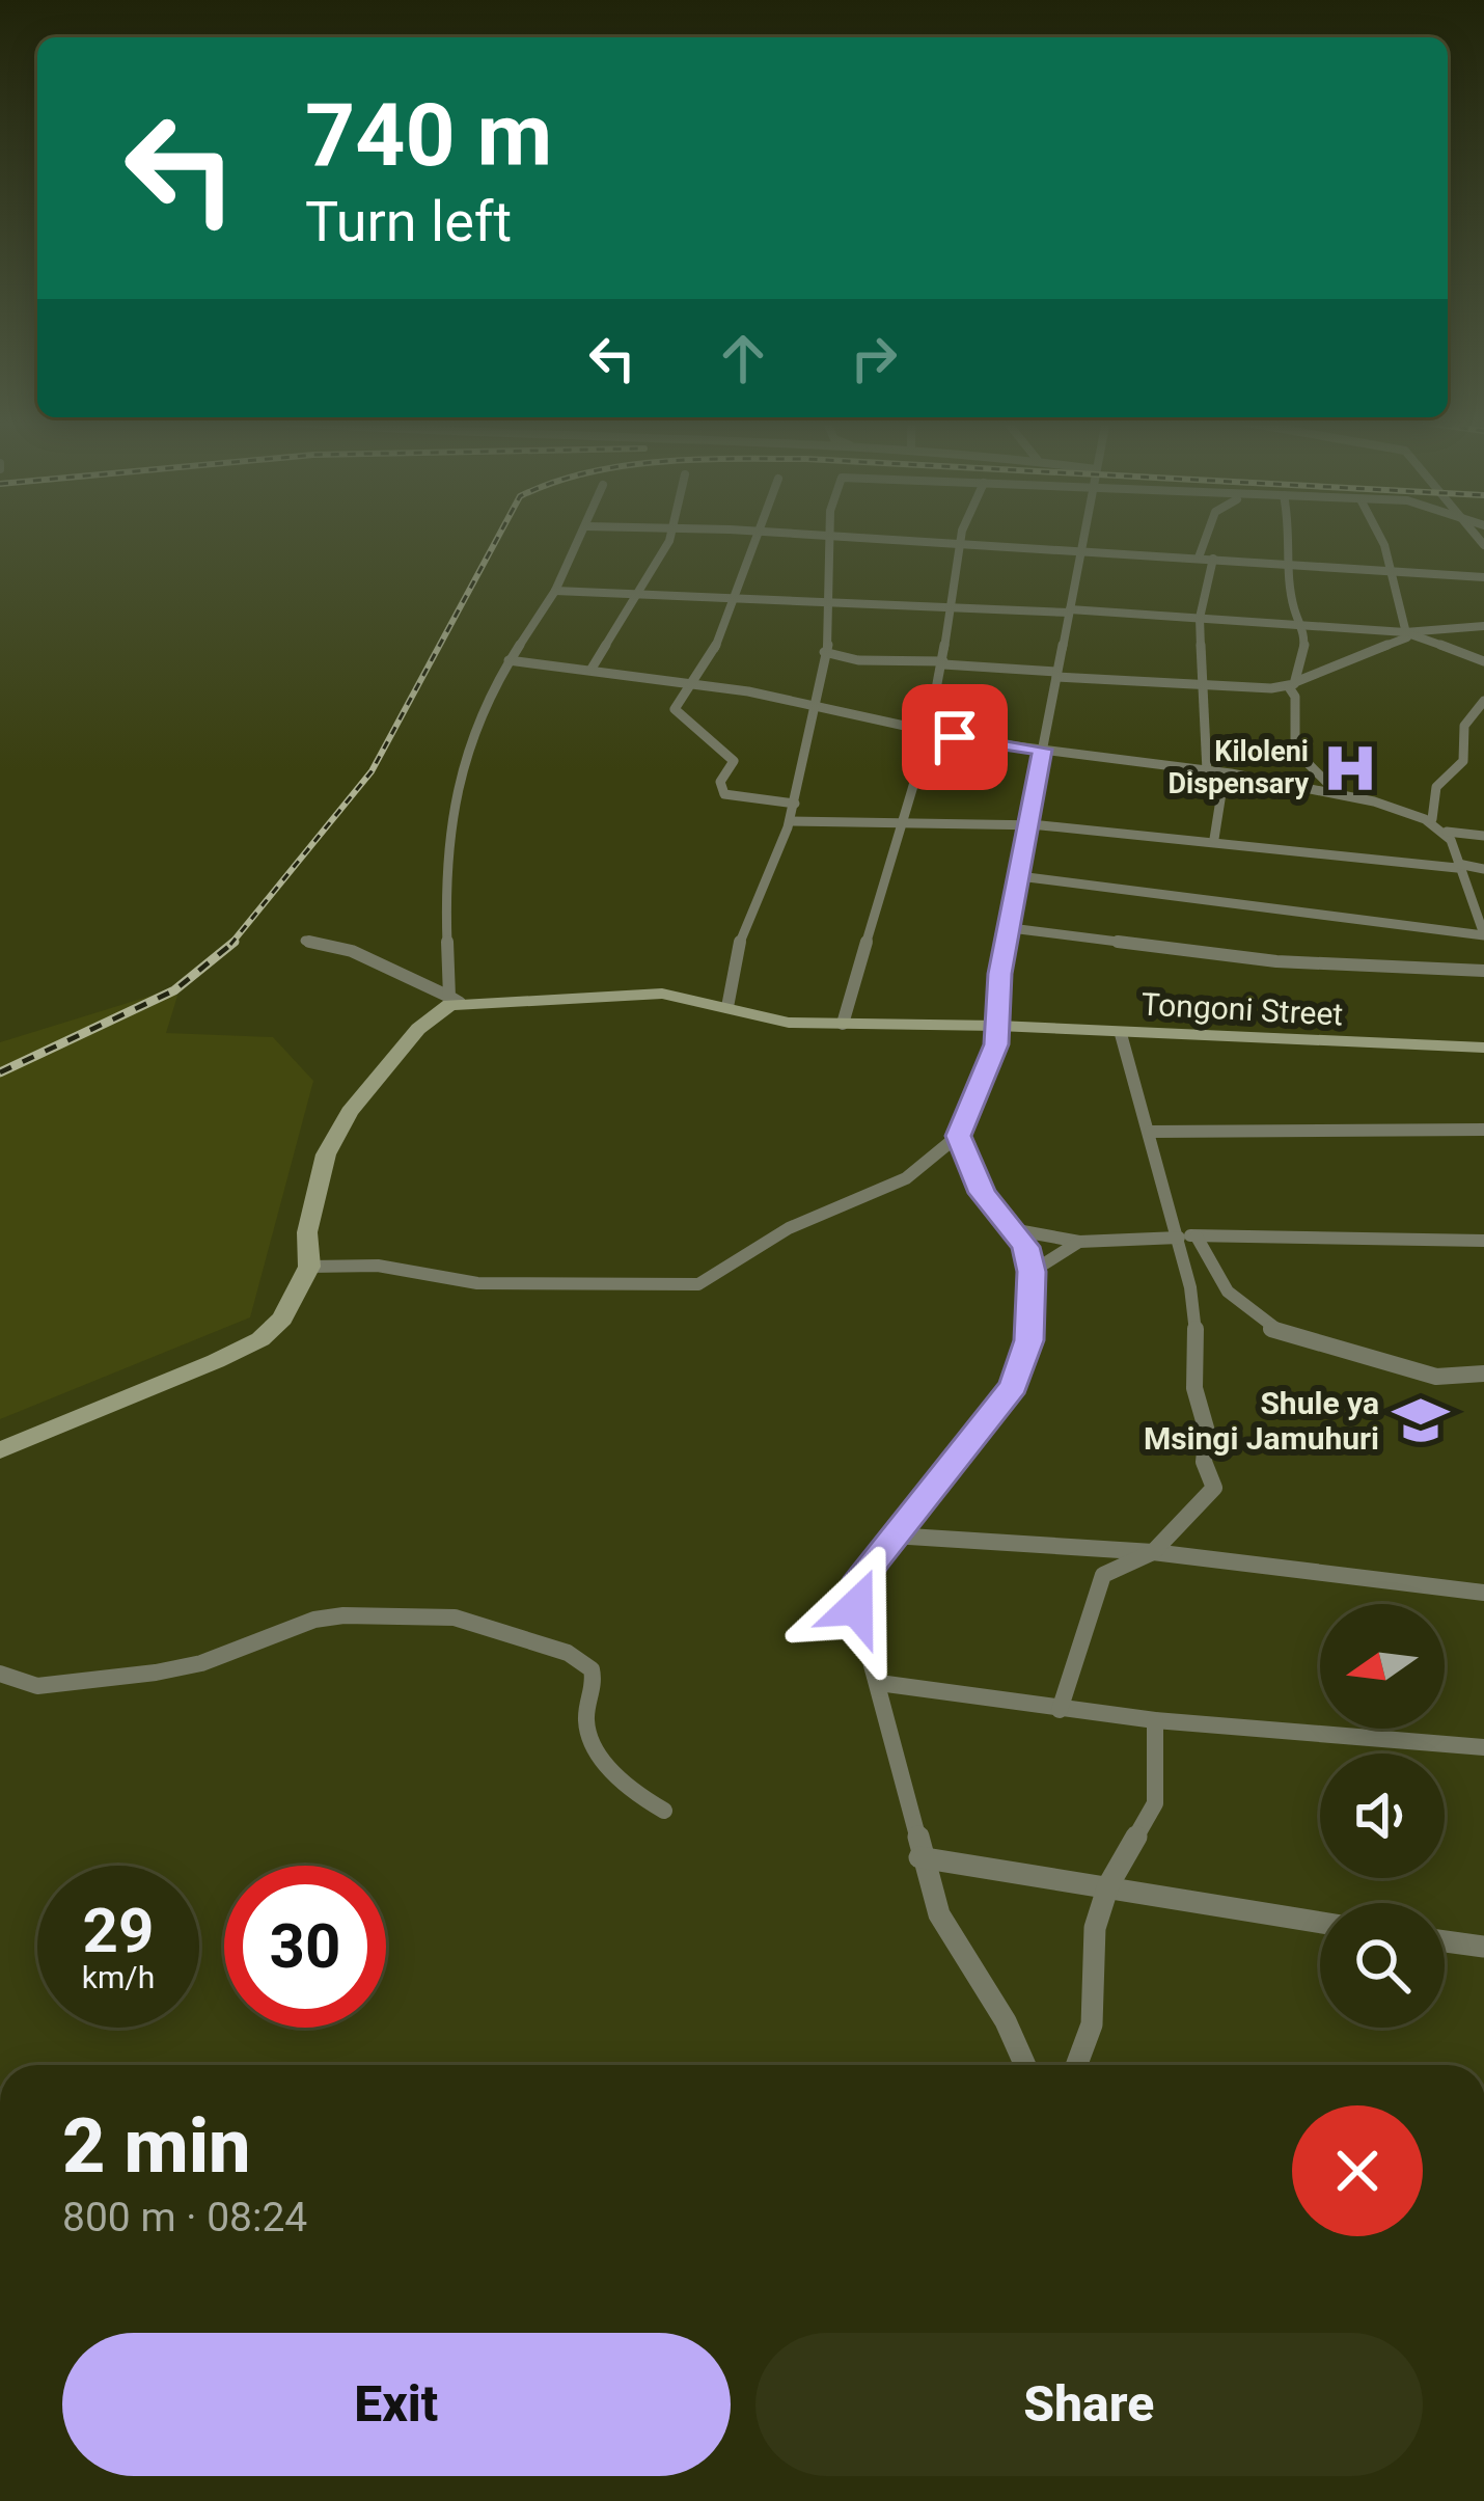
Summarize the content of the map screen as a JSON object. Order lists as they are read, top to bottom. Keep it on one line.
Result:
{"streets":{"street":["Tongoni Street"]},"places":{"hospital":["Kiloleni Dispensary"],"school or university":["Shule ya Msingi Jamuhuri"]},"north":"left","page":{"turn":["740 m","Turn left"],"speed":"29 km/h","limit":"30","heading":["2 min","800 m · 08:24"],"buttons":["Exit","Share"]}}
